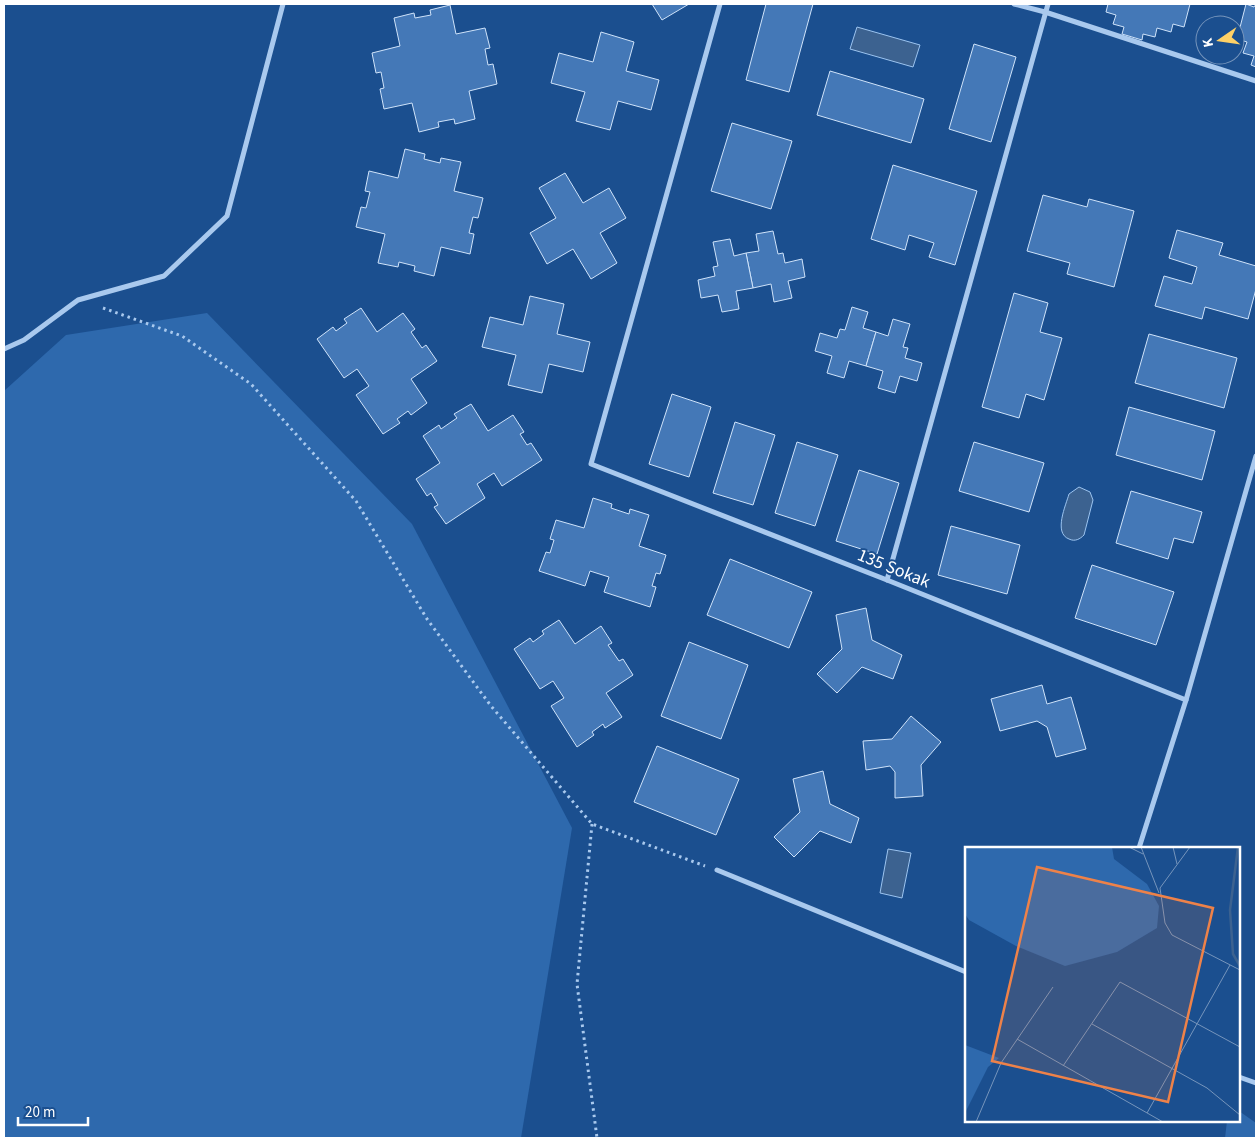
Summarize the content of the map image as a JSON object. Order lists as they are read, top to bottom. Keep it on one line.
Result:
{"streets":{"street":["135 Sokak"]},"scale_bar":"20 m","north":"left"}
